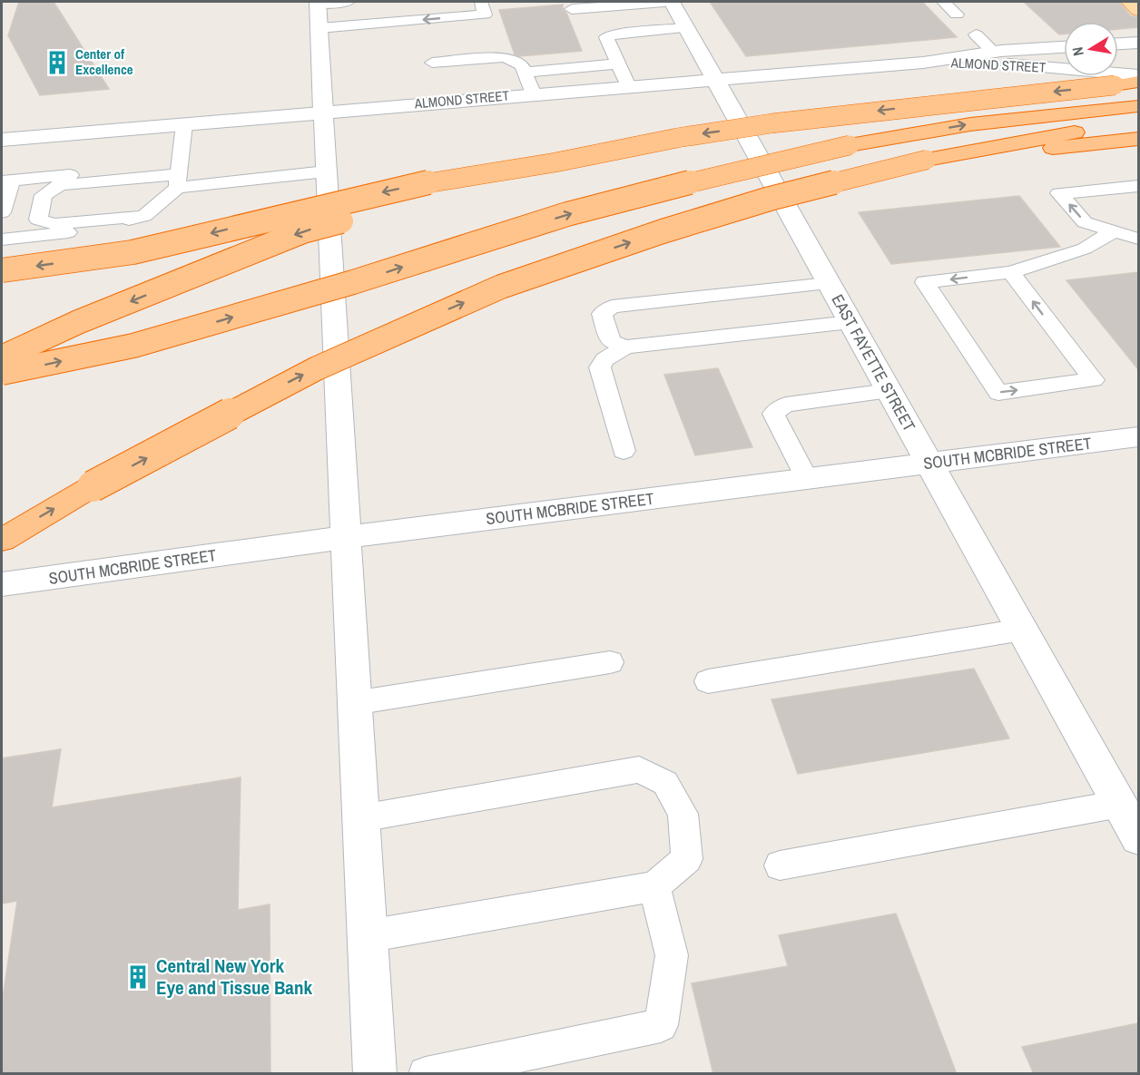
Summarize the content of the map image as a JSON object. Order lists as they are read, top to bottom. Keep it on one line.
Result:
{"streets":{"street":["ALMOND STREET","EAST FAYETTE STREET","SOUTH MCBRIDE STREET"]},"crossings":[["ALMOND STREET","EAST FAYETTE STREET"],["EAST FAYETTE STREET","SOUTH MCBRIDE STREET"]],"places":{"building":["Center of Excellence","Central New York Eye and Tissue Bank"]},"north":"left"}
